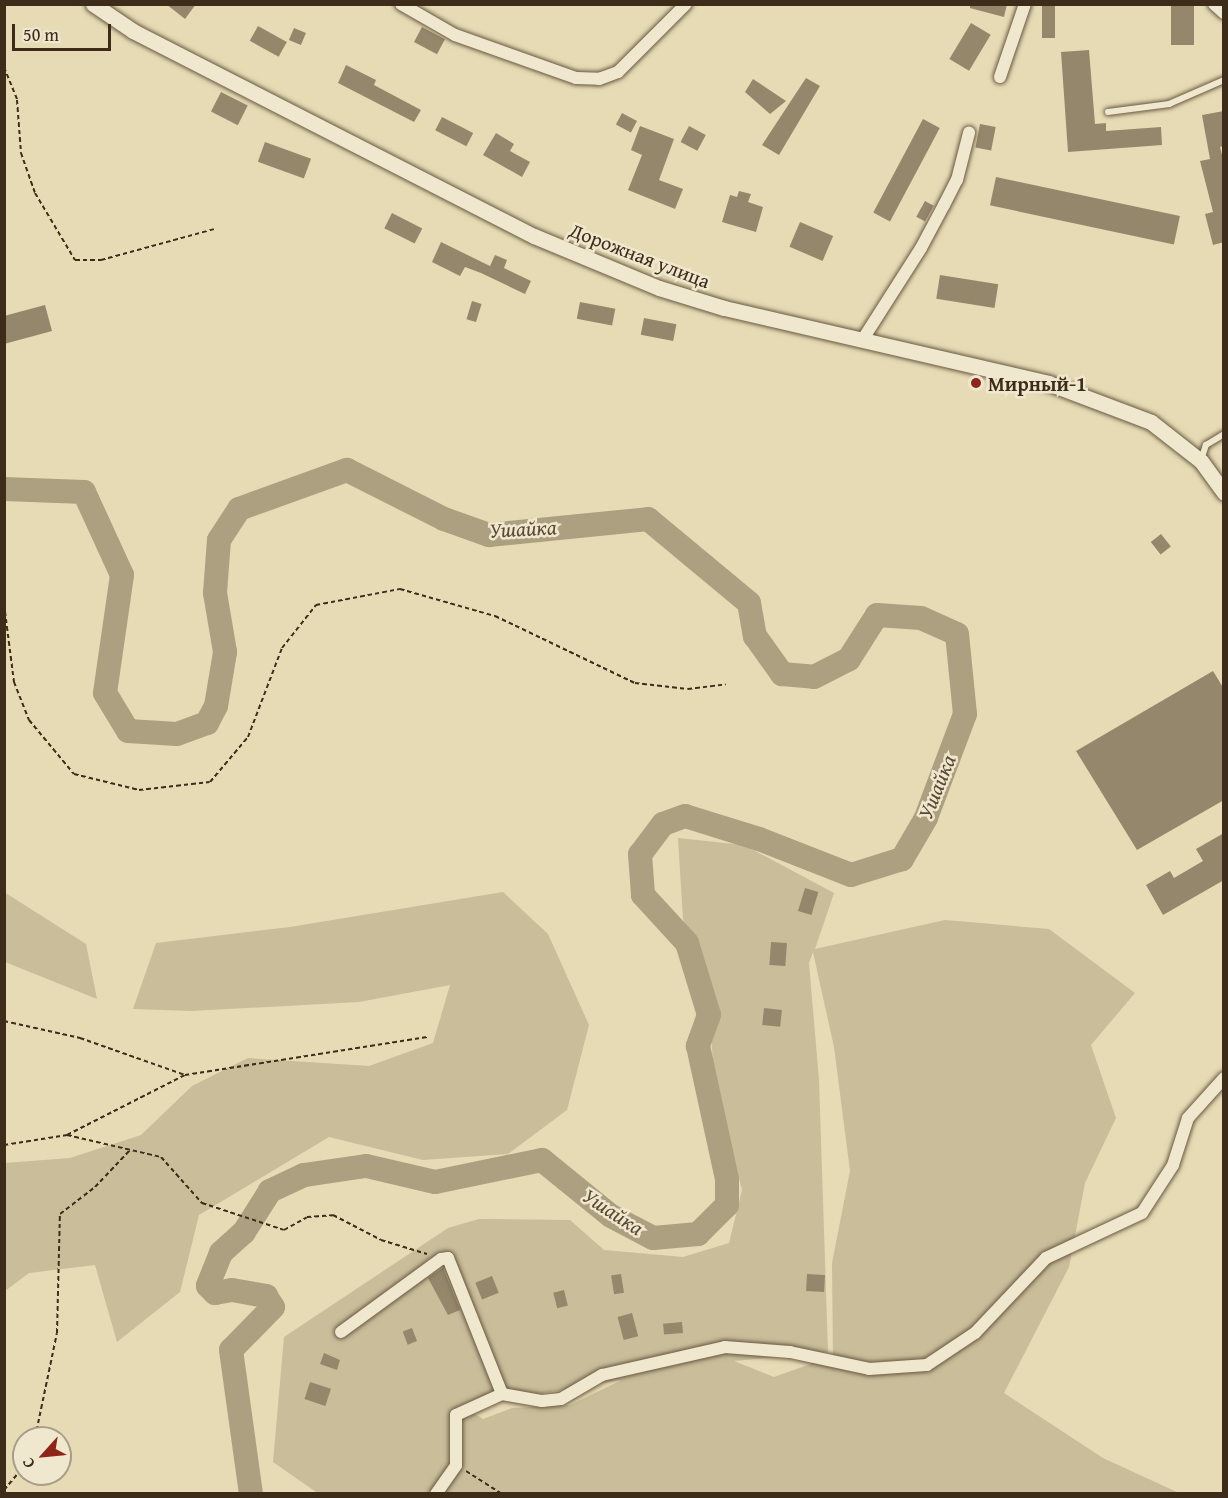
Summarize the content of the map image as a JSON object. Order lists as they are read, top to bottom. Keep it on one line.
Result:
{"streets":{"street":["Дорожная улица"]},"water":["Ушайка"],"places":["Мирный-1"],"scale_bar":"50 m","north":"bottom left"}
